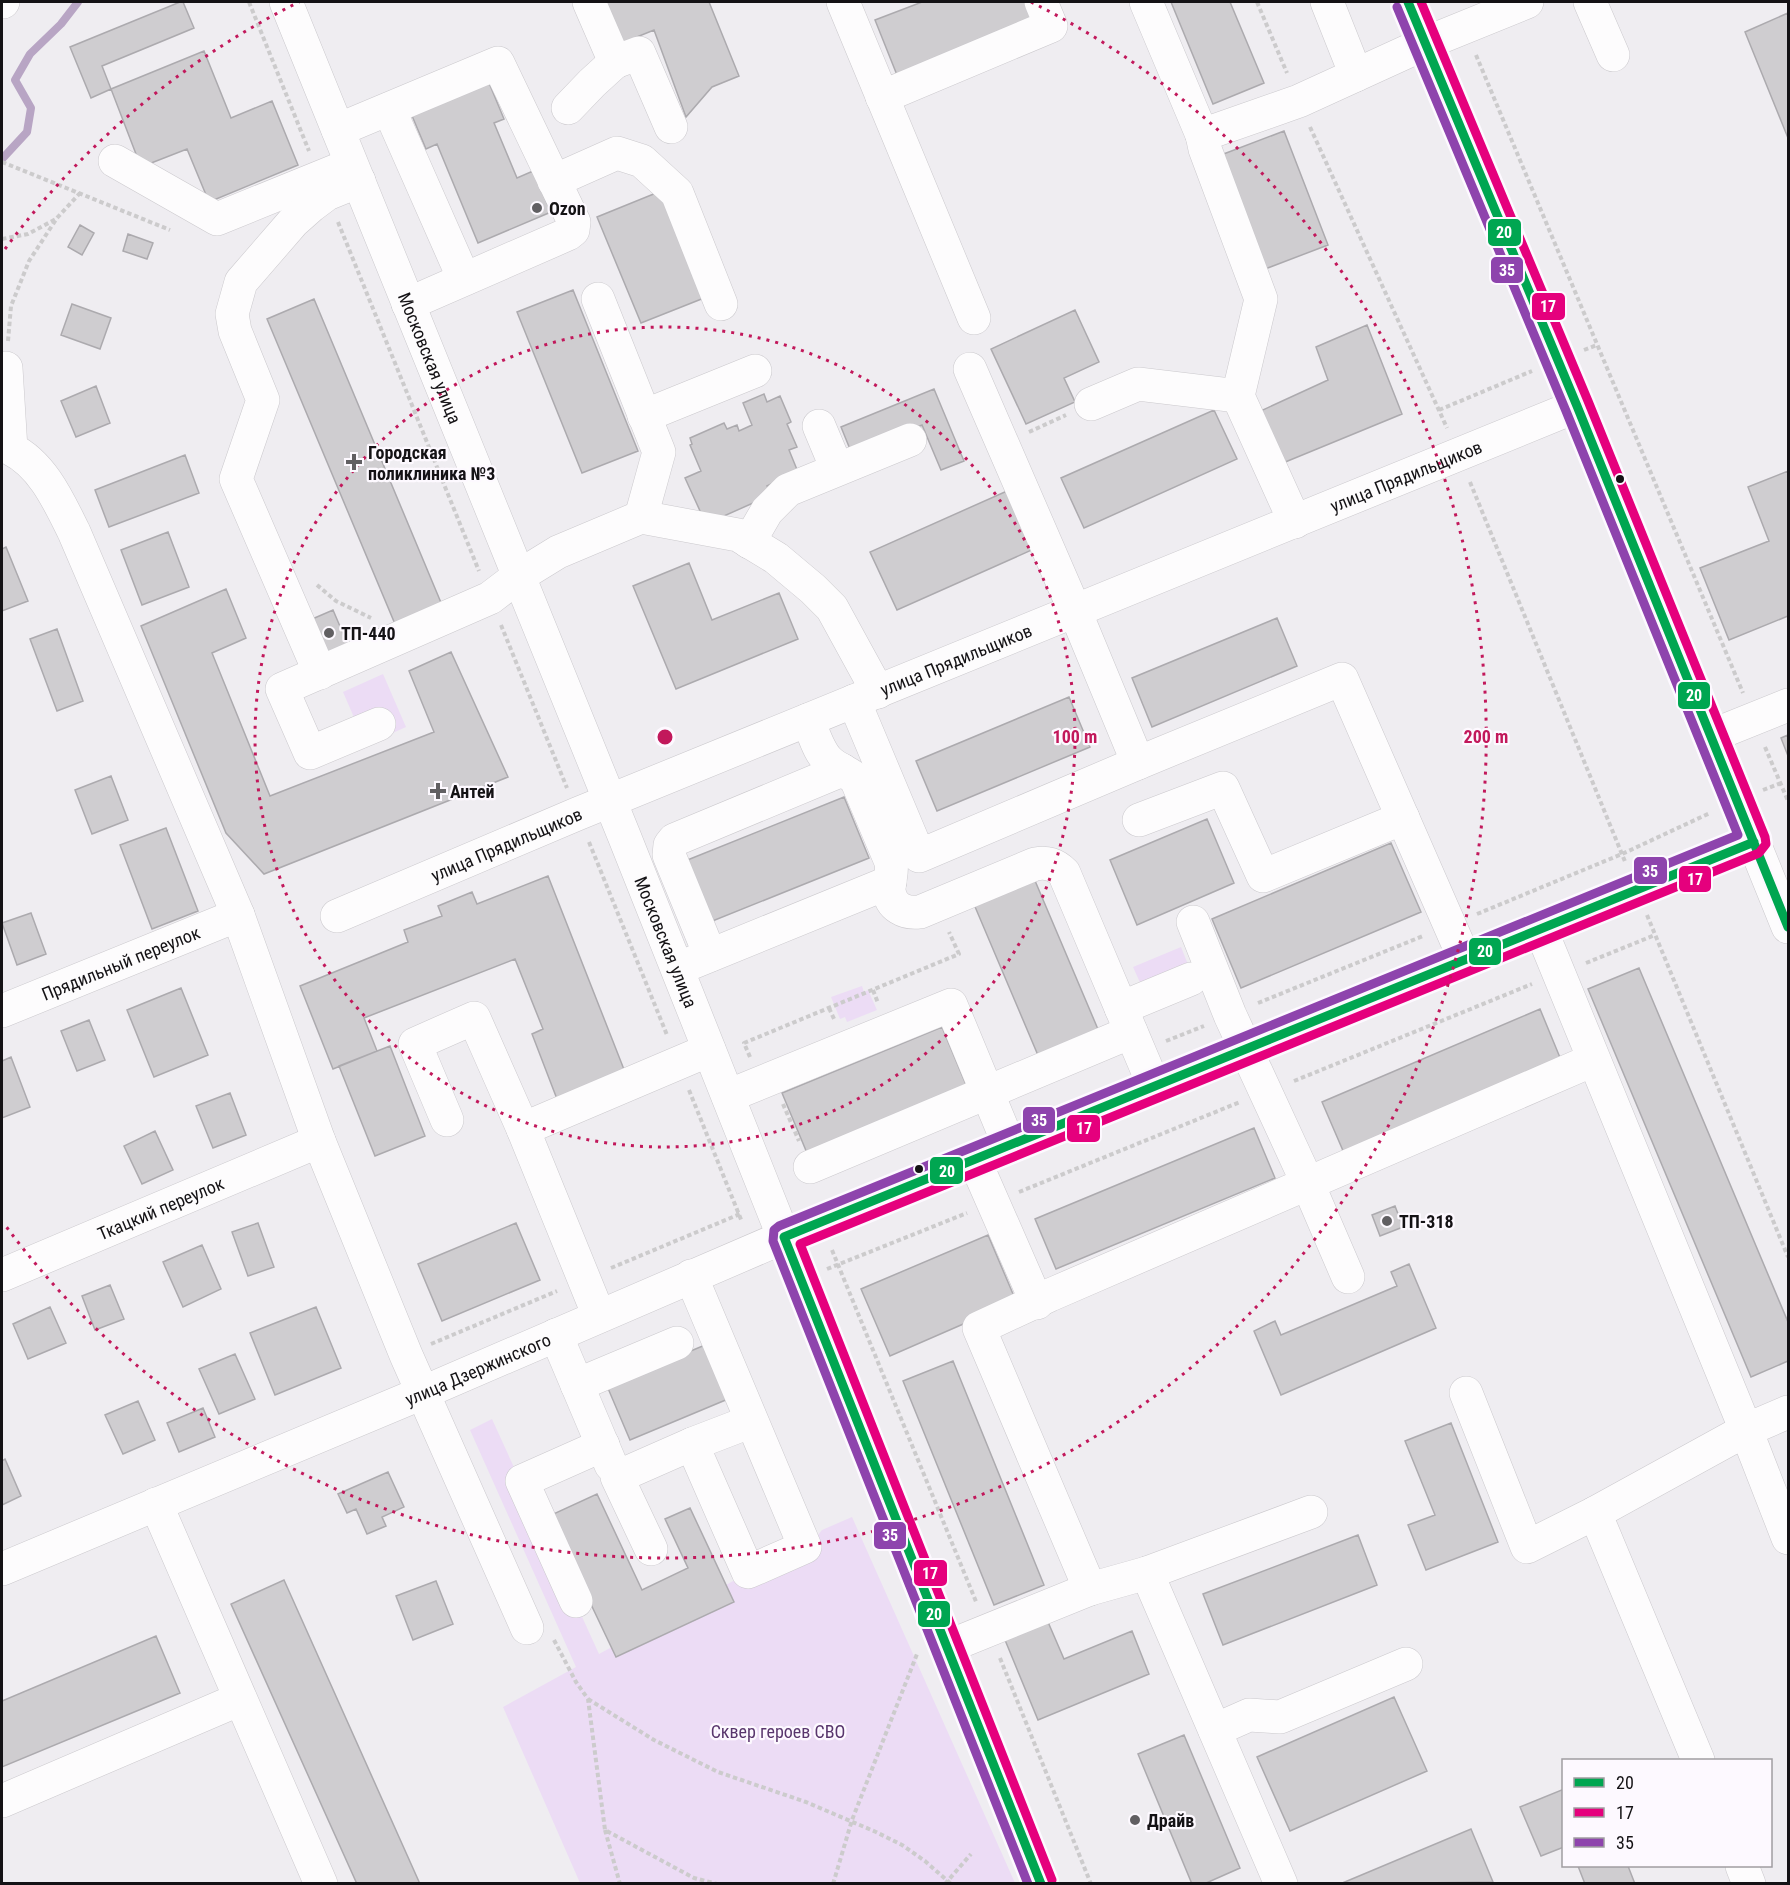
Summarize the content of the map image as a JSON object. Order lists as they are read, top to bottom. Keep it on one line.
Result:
{"streets":{"street":["Московская улица","улица Прядильщиков","Прядильный переулок","Ткацкий переулок","улица Дзержинского"]},"crossings":[["Московская улица","улица Прядильщиков"],["Московская улица","улица Дзержинского"]],"parks":["Сквер героев СВО"],"places":{"other":["Ozon","ТП-440","ТП-318","Драйв"],"health":["Городская поликлиника №3","Антей"]},"lines":["transit line 20","transit line 17","transit line 35"],"legend":["20","17","35"],"rings":["100 m","200 m"]}
